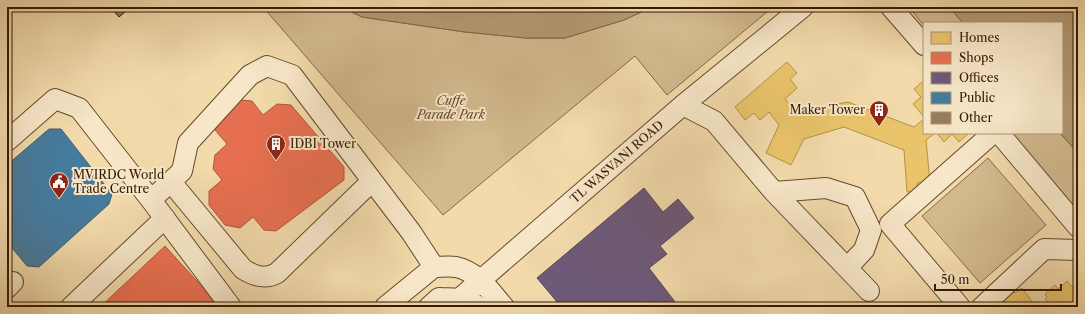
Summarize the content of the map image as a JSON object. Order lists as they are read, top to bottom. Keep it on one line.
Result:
{"streets":{"street":["TL WASVANI ROAD"]},"parks":["Cuffe Parade Park"],"places":{"building":["Maker Tower","IDBI Tower"],"public building":["MVIRDC World Trade Centre"]},"legend":["Homes","Shops","Offices","Public","Other"],"scale_bar":"50 m"}
